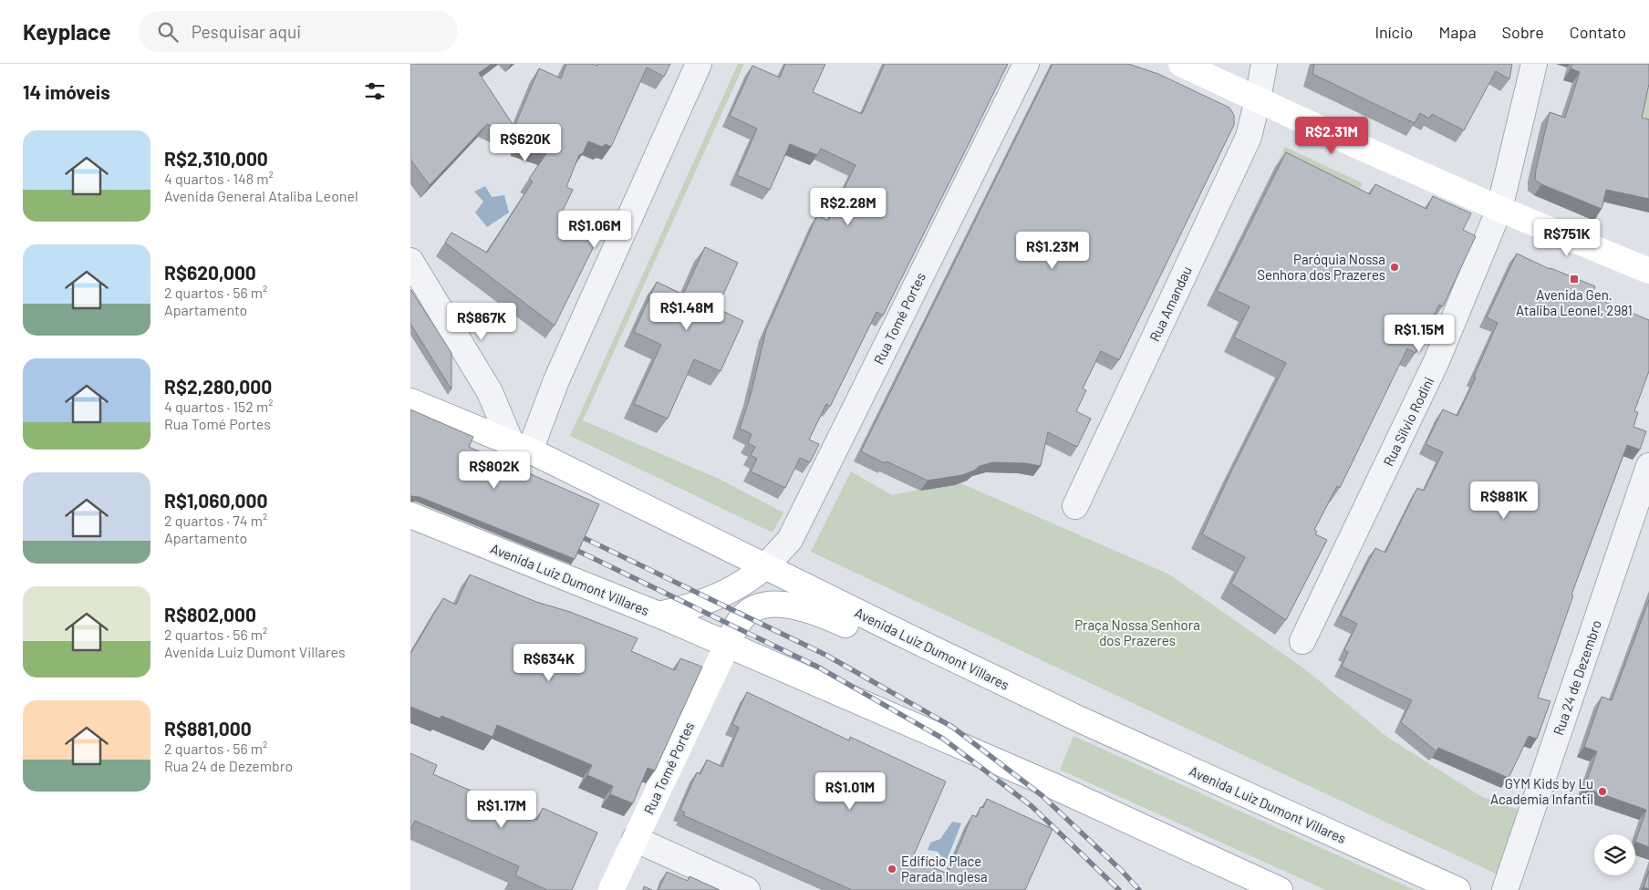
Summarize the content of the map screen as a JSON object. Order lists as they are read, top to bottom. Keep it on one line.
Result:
{"streets":{"main road":["Rua Tomé Portes","Avenida Luiz Dumont Villares"],"street":["Rua Amandau","Rua Sílvio Rodini","Rua 24 de Dezembro"]},"crossings":[["Rua Tomé Portes","Avenida Luiz Dumont Villares"]],"parks":["Praça Nossa Senhora dos Prazeres"],"places":{"other":["Paróquia Nossa Senhora dos Prazeres","GYM Kids by Lu Academia Infantil","Edifício Place Parada Inglesa"],"transit":["Avenida Gen. Ataliba Leonel, 2981"]},"page":{"header":"Keyplace","search":"Pesquisar aqui","nav":["Início","Mapa","Sobre","Contato"],"heading":"14 imóveis","price":["R$2.31M","R$620K","R$2.28M","R$1.06M","R$751K","R$1.23M","R$1.48M","R$867K","R$1.15M","R$802K","R$881K","R$634K","R$1.01M","R$1.17M"],"list":[{"name":"R$2,310,000","note":"4 quartos · 148 m² · Avenida General Ataliba Leonel"},{"name":"R$620,000","note":"2 quartos · 56 m² · Apartamento"},{"name":"R$2,280,000","note":"4 quartos · 152 m² · Rua Tomé Portes"},{"name":"R$1,060,000","note":"2 quartos · 74 m² · Apartamento"},{"name":"R$802,000","note":"2 quartos · 56 m² · Avenida Luiz Dumont Villares"},{"name":"R$881,000","note":"2 quartos · 56 m² · Rua 24 de Dezembro"}]}}
